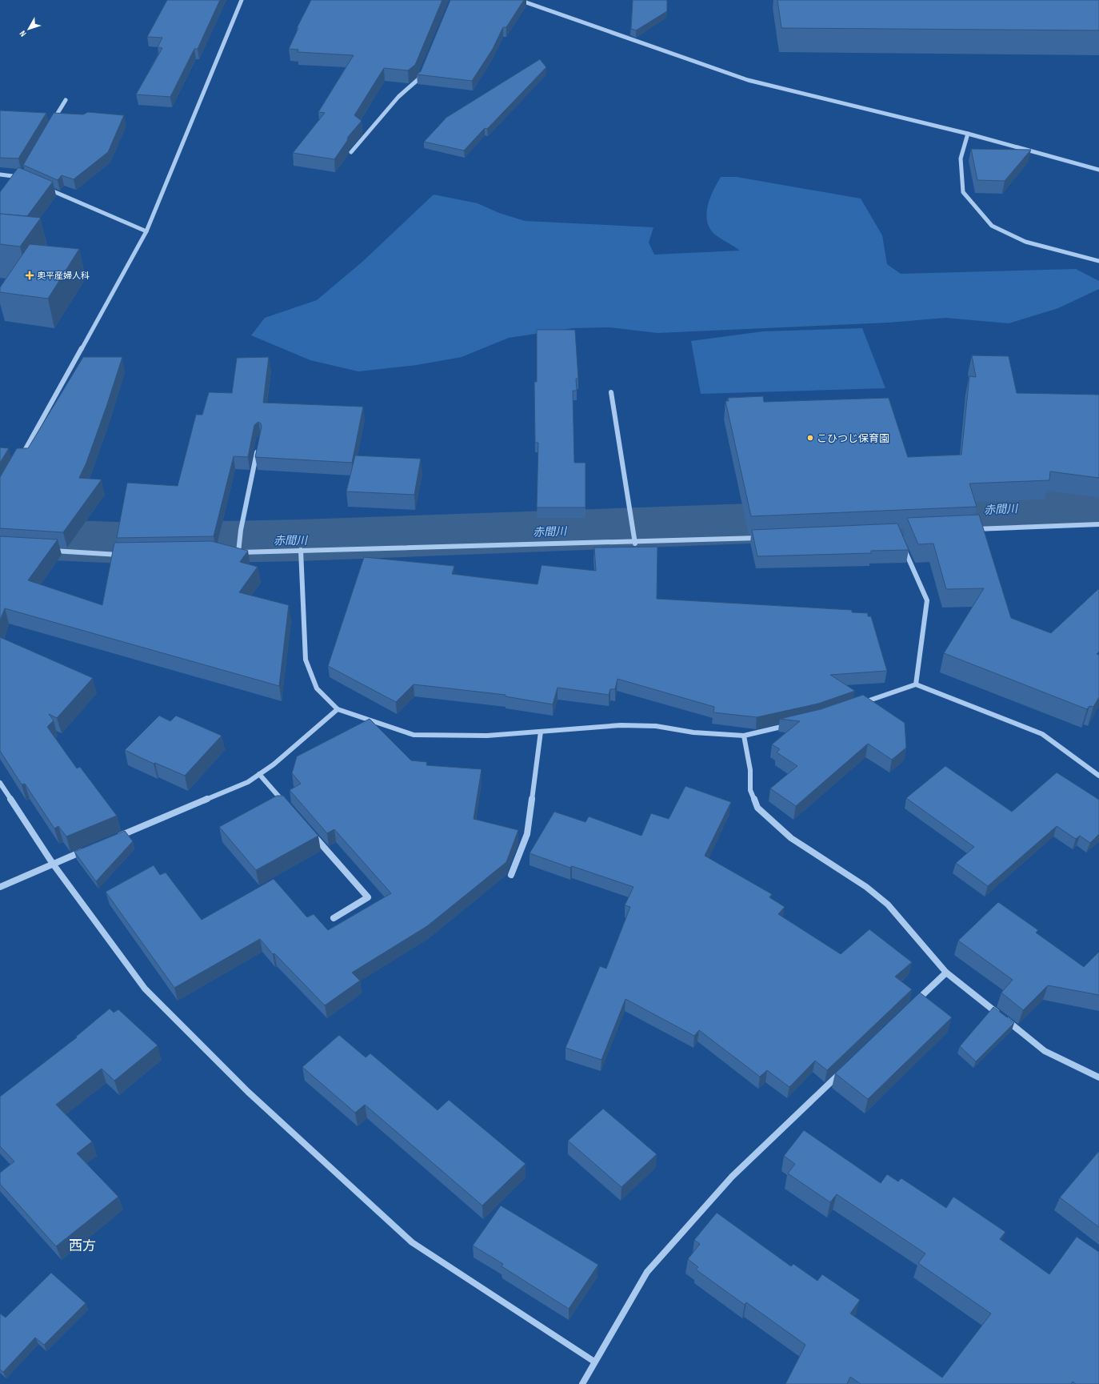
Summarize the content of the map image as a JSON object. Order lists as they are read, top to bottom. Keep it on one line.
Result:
{"districts":["西方"],"water":["赤間川"],"places":{"health":["奥平産婦人科"],"other":["こひつじ保育園"]},"north":"bottom left"}
